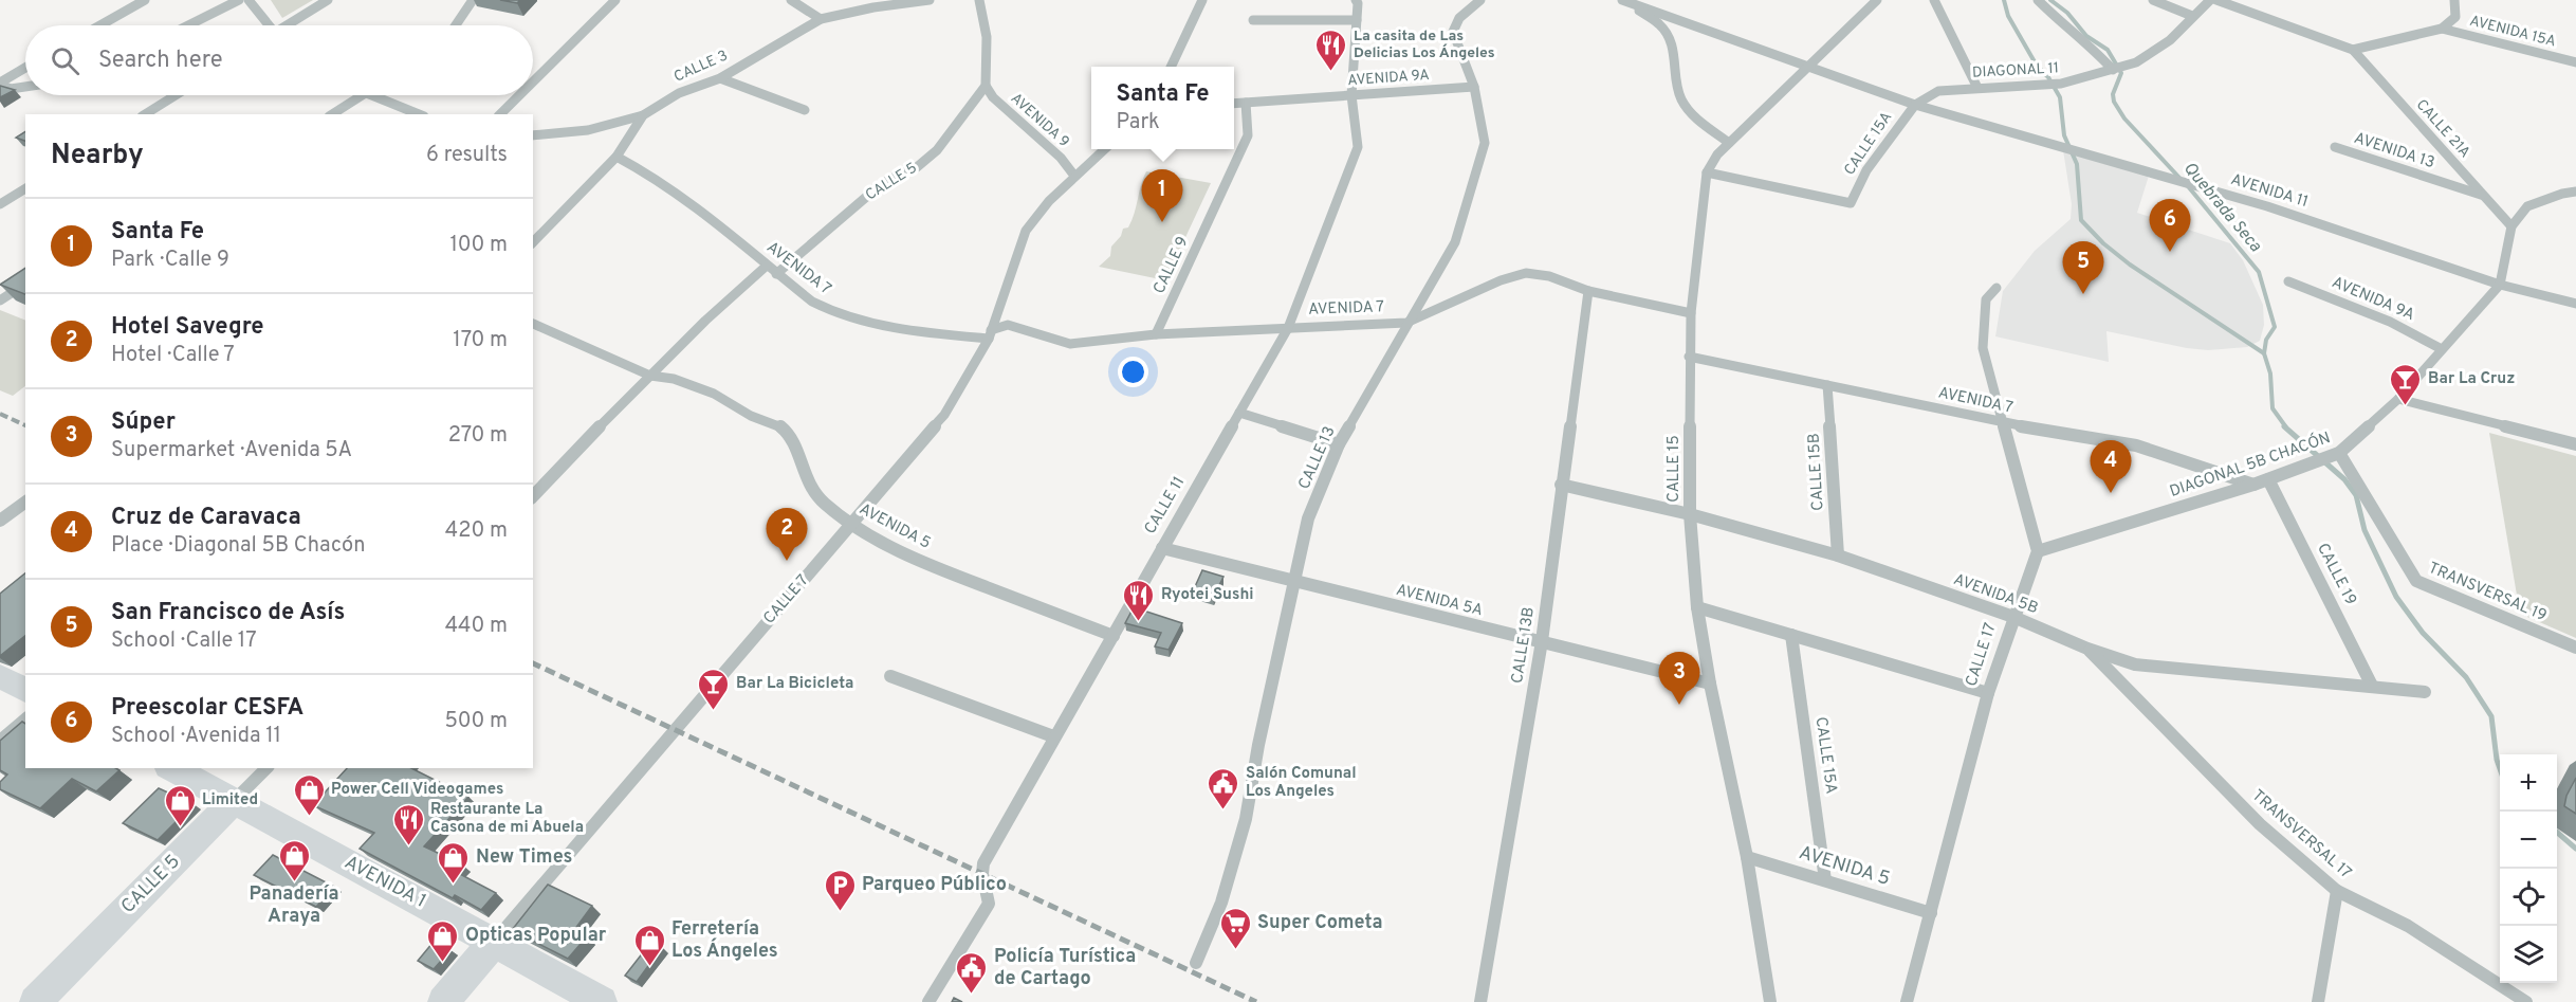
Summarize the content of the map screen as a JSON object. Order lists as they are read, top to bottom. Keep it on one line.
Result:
{"streets":{"main road":["CALLE 5","CALLE 7","AVENIDA 1"],"street":["AVENIDA 15A","CALLE 3","DIAGONAL 11","AVENIDA 9A","AVENIDA 9","CALLE 21A","CALLE 15A","AVENIDA 13","AVENIDA 11","CALLE 9","AVENIDA 7","CALLE 13","DIAGONAL 5B CHACÓN","CALLE 15","CALLE 15B","CALLE 11","AVENIDA 5","CALLE 19","TRANSVERSAL 19","AVENIDA 5B","AVENIDA 5A","CALLE 13B","CALLE 17","TRANSVERSAL 17"]},"crossings":[["CALLE 3","AVENIDA 7"],["DIAGONAL 11","CALLE 15A"],["DIAGONAL 11","AVENIDA 11"],["AVENIDA 9A","CALLE 9"],["AVENIDA 9A","CALLE 13"],["AVENIDA 9A","DIAGONAL 5B CHACÓN"],["AVENIDA 9A","CALLE 11"],["AVENIDA 9","CALLE 5"],["AVENIDA 9","CALLE 7"],["CALLE 21A","AVENIDA 13"],["CALLE 15A","AVENIDA 11"],["CALLE 15A","CALLE 15"],["CALLE 15A","AVENIDA 5"],["CALLE 5","AVENIDA 7"],["CALLE 5","AVENIDA 1"],["AVENIDA 11","DIAGONAL 5B CHACÓN"],["AVENIDA 11","CALLE 15"],["CALLE 9","AVENIDA 7"],["AVENIDA 7","CALLE 13"],["AVENIDA 7","DIAGONAL 5B CHACÓN"],["AVENIDA 7","CALLE 15"],["AVENIDA 7","CALLE 15B"],["AVENIDA 7","CALLE 11"],["AVENIDA 7","CALLE 7"],["AVENIDA 7","CALLE 13B"],["CALLE 13","AVENIDA 5A"],["DIAGONAL 5B CHACÓN","CALLE 19"],["DIAGONAL 5B CHACÓN","TRANSVERSAL 19"],["DIAGONAL 5B CHACÓN","CALLE 17"],["CALLE 15","AVENIDA 5"],["CALLE 15","AVENIDA 5B"],["CALLE 15","AVENIDA 5A"],["CALLE 15B","AVENIDA 5B"],["CALLE 11","AVENIDA 5"],["CALLE 11","AVENIDA 5A"],["AVENIDA 5","CALLE 7"],["AVENIDA 5","CALLE 17"],["CALLE 19","AVENIDA 5B"],["AVENIDA 5B","CALLE 13B"],["AVENIDA 5B","CALLE 17"],["AVENIDA 5B","TRANSVERSAL 17"],["CALLE 7","AVENIDA 1"],["AVENIDA 5A","CALLE 13B"]],"water":["Quebrada Seca"],"places":{"restaurant":["La casita de Las Delicias Los Ángeles","Ryotei Sushi","Restaurante La Casona de mi Abuela"],"bar":["Bar La Cruz","Bar La Bicicleta"],"public building":["Salón Comunal Los Angeles","Policía Turística de Cartago"],"shop":["Power Cell Videogames","Limited","Panadería Araya","New Times","Opticas Popular","Ferretería Los Ángeles"],"parking":["Parqueo Público"],"supermarket":["Super Cometa"]},"page":{"search":"Search here","popup":["Santa Fe","Park"],"heading":["Nearby","6 results"],"pins":["1","6","5","4","2","3"],"list":[{"mark":"1","name":"Santa Fe","note":"Park · Calle 9","value":"100 m"},{"mark":"2","name":"Hotel Savegre","note":"Hotel · Calle 7","value":"170 m"},{"mark":"3","name":"Súper","note":"Supermarket · Avenida 5A","value":"270 m"},{"mark":"4","name":"Cruz de Caravaca","note":"Place · Diagonal 5B Chacón","value":"420 m"},{"mark":"5","name":"San Francisco de Asís","note":"School · Calle 17","value":"440 m"},{"mark":"6","name":"Preescolar CESFA","note":"School · Avenida 11","value":"500 m"}],"map_buttons":["+","−"]}}
